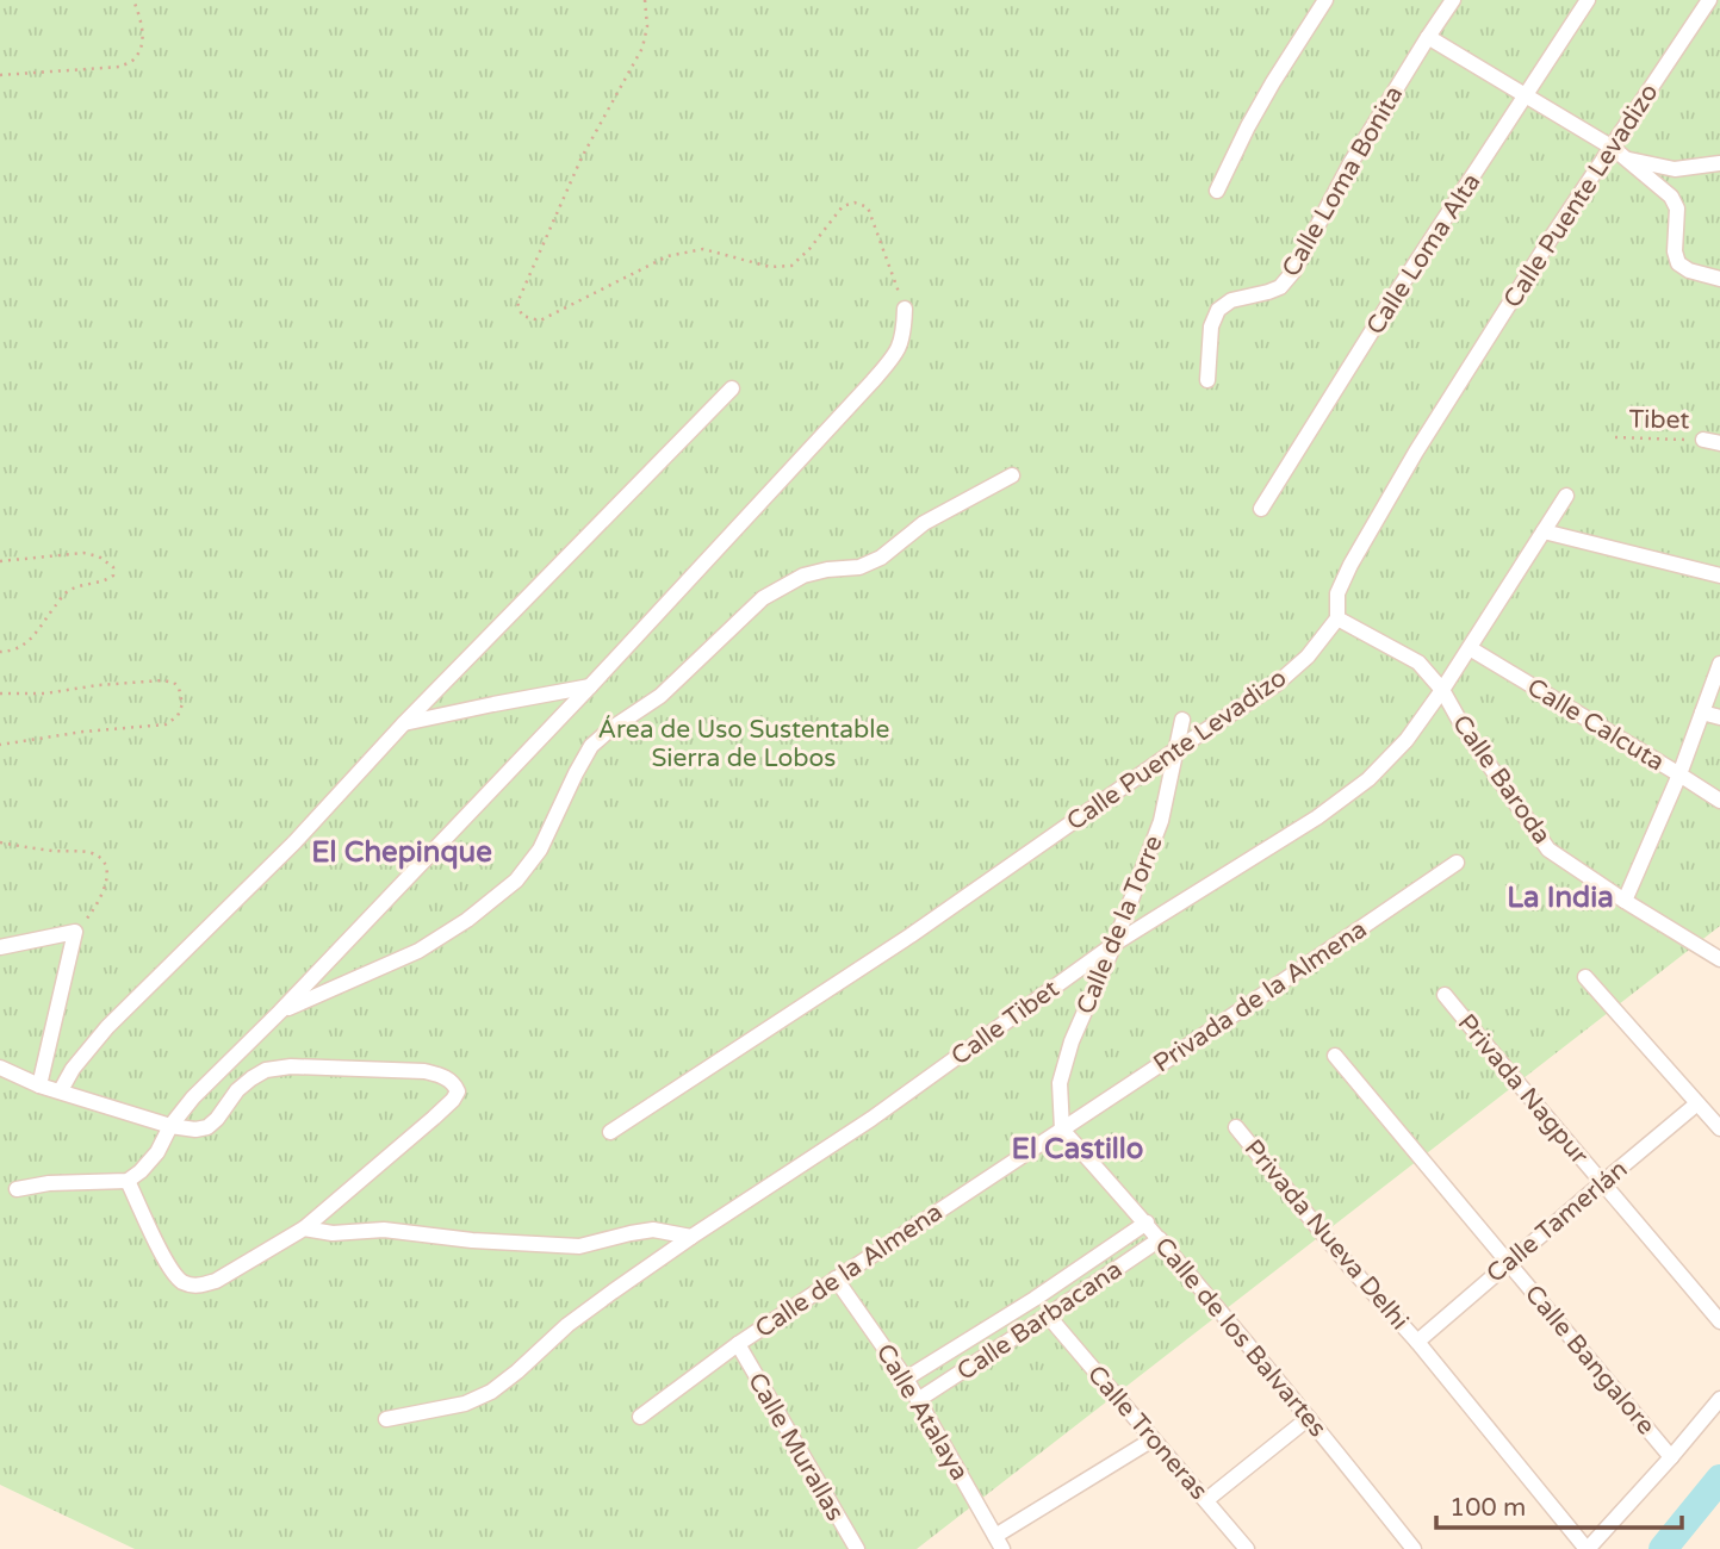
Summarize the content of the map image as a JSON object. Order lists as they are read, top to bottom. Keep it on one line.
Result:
{"streets":{"street":["Calle Loma Bonita","Calle Puente Levadizo","Calle Loma Alta","Calle Calcuta","Calle Baroda","Calle de la Torre","Privada de la Almena","Calle Tibet","Privada Nagpur","Calle Tamerlán","Privada Nueva Delhi","Calle de la Almena","Calle Barbacana","Calle de los Balvartes","Calle Bangalore","Calle Atalaya","Calle Troneras","Calle Murallas"],"path":["Tibet"]},"crossings":[["Calle Puente Levadizo","Calle Baroda"],["Calle Puente Levadizo","Calle de la Torre"],["Calle Calcuta","Calle Tibet"],["Calle Baroda","Calle Tibet"],["Calle de la Torre","Privada de la Almena"],["Calle de la Torre","Calle Tibet"],["Calle de la Torre","Calle de la Almena"],["Calle de la Torre","Calle de los Balvartes"],["Privada de la Almena","Calle de la Almena"],["Privada de la Almena","Calle de los Balvartes"],["Privada Nagpur","Calle Tamerlán"],["Calle Tamerlán","Privada Nueva Delhi"],["Calle Tamerlán","Calle Bangalore"],["Calle de la Almena","Calle de los Balvartes"],["Calle de la Almena","Calle Atalaya"],["Calle de la Almena","Calle Murallas"],["Calle Barbacana","Calle de los Balvartes"],["Calle Barbacana","Calle Atalaya"],["Calle Barbacana","Calle Troneras"]],"districts":["El Chepinque","La India","El Castillo"],"parks":["Área de Uso Sustentable Sierra de Lobos"],"scale_bar":"100 m"}
